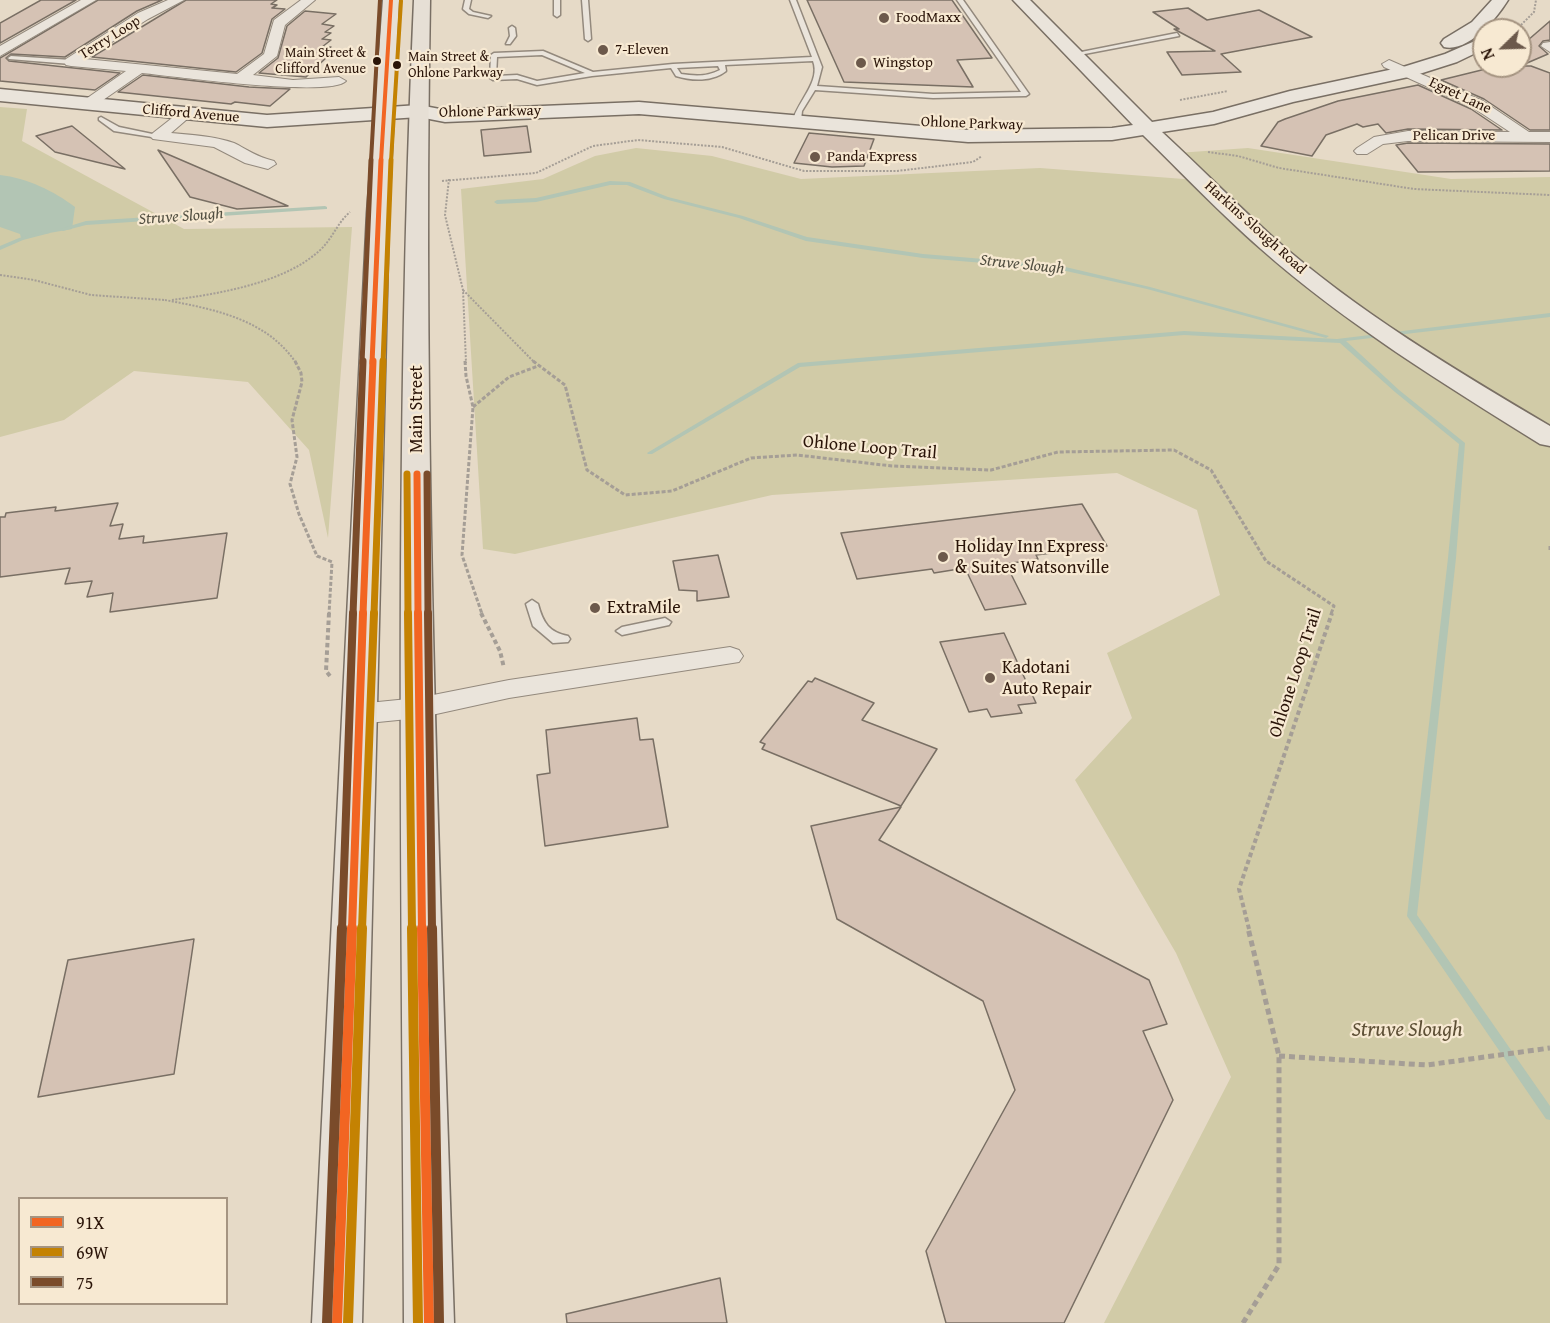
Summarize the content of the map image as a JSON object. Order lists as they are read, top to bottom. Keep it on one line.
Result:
{"streets":{"main road":["Ohlone Parkway","Clifford Avenue","Harkins Slough Road","Main Street"],"street":["Terry Loop","Egret Lane","Pelican Drive"],"path":["Ohlone Loop Trail"]},"crossings":[["Egret Lane","Ohlone Parkway"],["Egret Lane","Pelican Drive"],["Ohlone Parkway","Clifford Avenue"],["Ohlone Parkway","Harkins Slough Road"],["Ohlone Parkway","Main Street"]],"water":["Struve Slough"],"parks":["Struve Slough"],"places":["FoodMaxx","7-Eleven","Main Street & Clifford Avenue","Wingstop","Main Street & Ohlone Parkway","Panda Express","Holiday Inn Express & Suites Watsonville","ExtraMile","Kadotani Auto Repair"],"lines":["transit line 91X","transit line 75","transit line 69W"],"legend":["91X","69W","75"],"north":"bottom left"}
